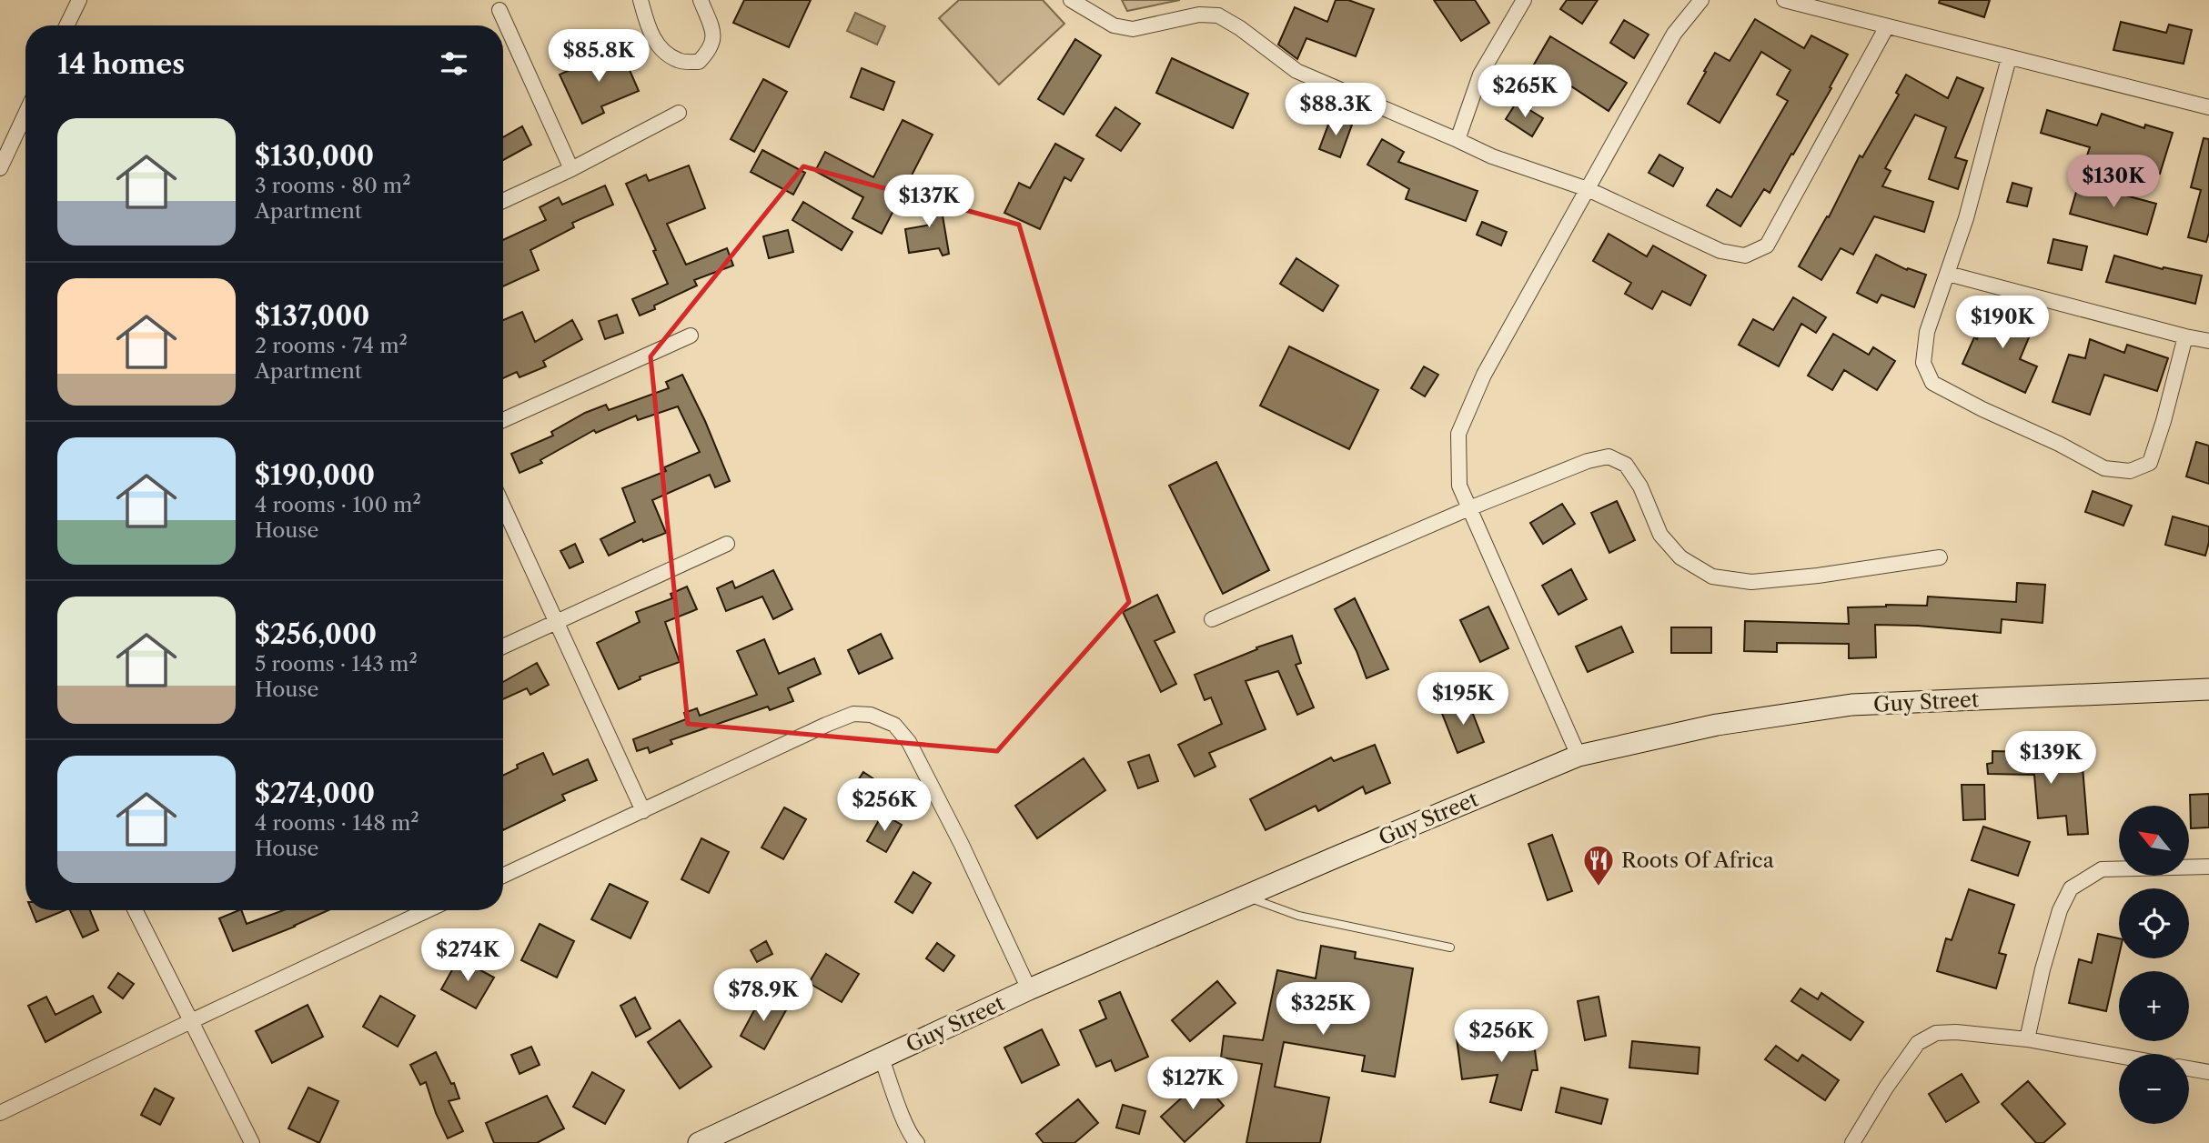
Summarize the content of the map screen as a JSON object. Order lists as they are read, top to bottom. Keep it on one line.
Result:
{"streets":{"street":["Guy Street"]},"places":{"restaurant":["Roots Of Africa"]},"north":"top left","page":{"heading":"14 homes","price":["$85.8K","$265K","$88.3K","$130K","$137K","$190K","$195K","$139K","$256K","$274K","$78.9K","$325K","$256K","$127K"],"list":[{"name":"$130,000","note":"3 rooms · 80 m² · Apartment"},{"name":"$137,000","note":"2 rooms · 74 m² · Apartment"},{"name":"$190,000","note":"4 rooms · 100 m² · House"},{"name":"$256,000","note":"5 rooms · 143 m² · House"},{"name":"$274,000","note":"4 rooms · 148 m² · House"}],"map_buttons":["+","−"]}}
